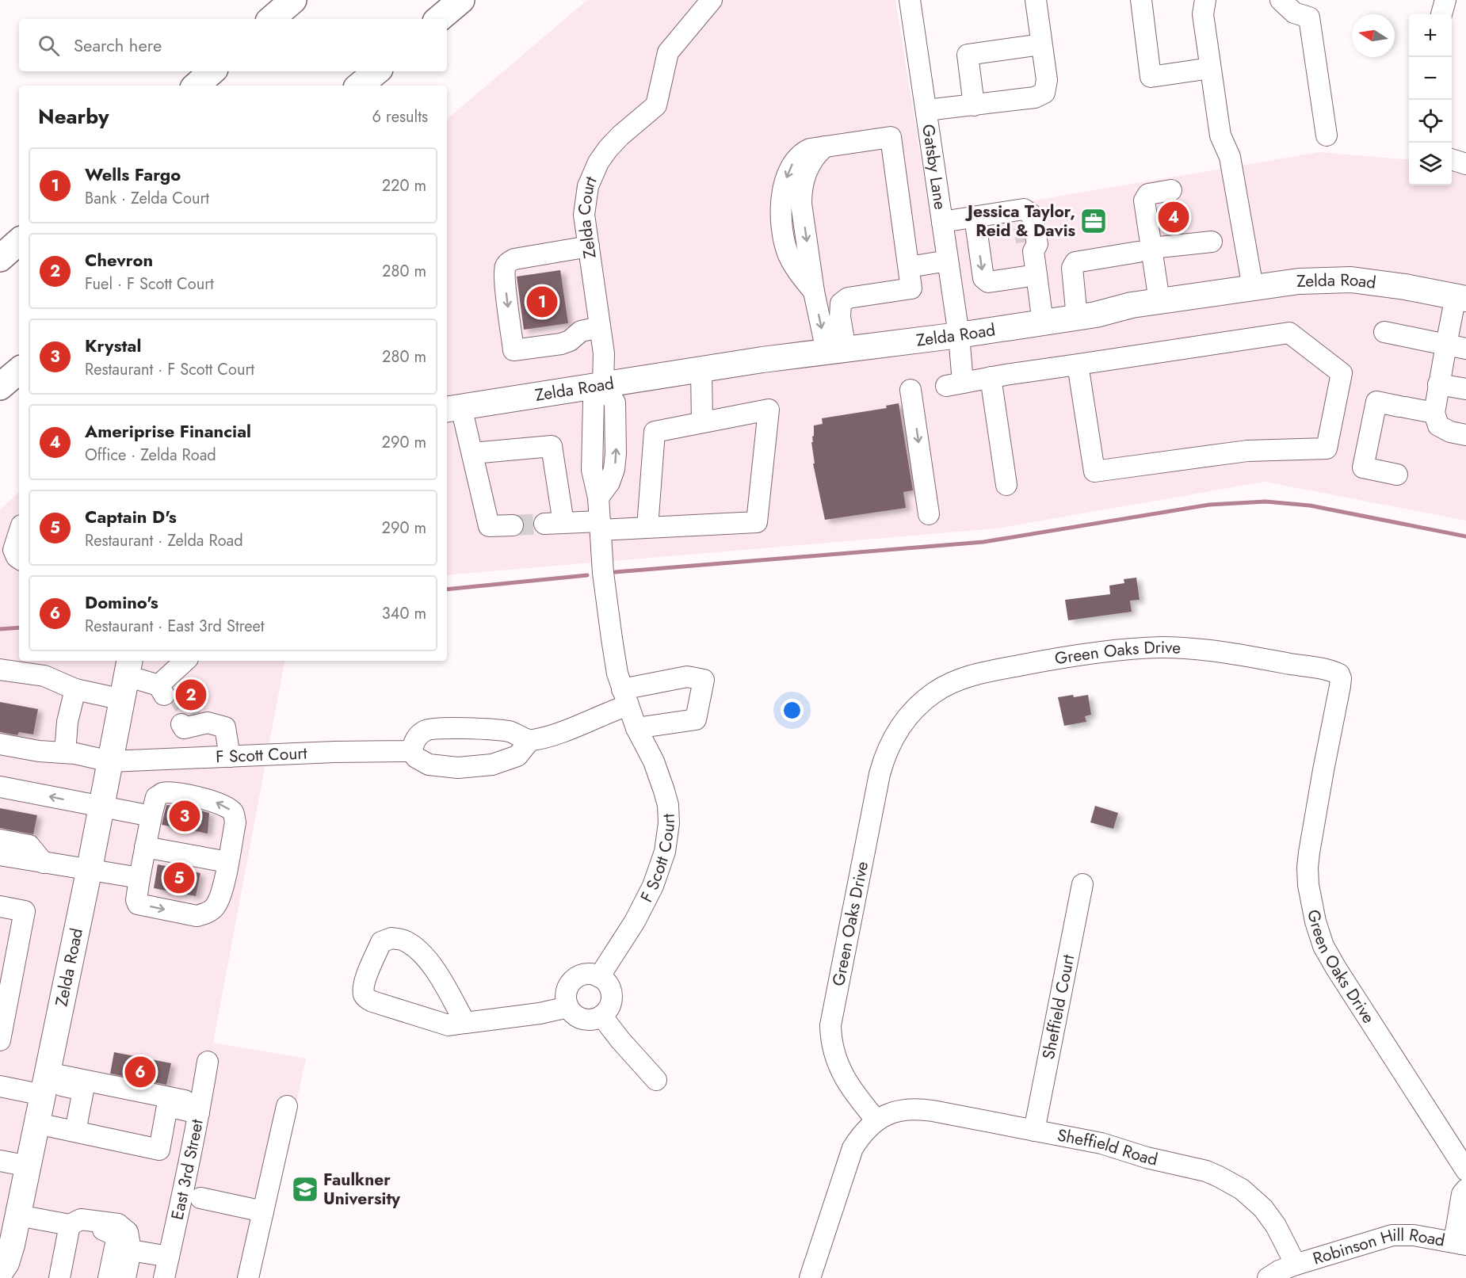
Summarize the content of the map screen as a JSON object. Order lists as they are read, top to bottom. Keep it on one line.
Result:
{"streets":{"main road":["Zelda Road"],"street":["Gatsby Lane","Zelda Court","Green Oaks Drive","F Scott Court","Sheffield Court","Sheffield Road","East 3rd Street","Robinson Hill Road"]},"crossings":[["Gatsby Lane","Zelda Road"],["Zelda Court","Zelda Road"],["Zelda Court","F Scott Court"],["Zelda Road","F Scott Court"],["Green Oaks Drive","Sheffield Road"],["Sheffield Court","Sheffield Road"],["Sheffield Road","Robinson Hill Road"]],"places":{"office":["Jessica Taylor, Reid & Davis"],"school or university":["Faulkner University"]},"north":"left","page":{"map_buttons":["+","−"],"search":"Search here","heading":["Nearby","6 results"],"list":[{"mark":"1","name":"Wells Fargo","note":"Bank · Zelda Court","value":"220 m"},{"mark":"2","name":"Chevron","note":"Fuel · F Scott Court","value":"280 m"},{"mark":"3","name":"Krystal","note":"Restaurant · F Scott Court","value":"280 m"},{"mark":"4","name":"Ameriprise Financial","note":"Office · Zelda Road","value":"290 m"},{"mark":"5","name":"Captain D's","note":"Restaurant · Zelda Road","value":"290 m"},{"mark":"6","name":"Domino's","note":"Restaurant · East 3rd Street","value":"340 m"}],"pins":["4","1","2","3","5","6"]}}
